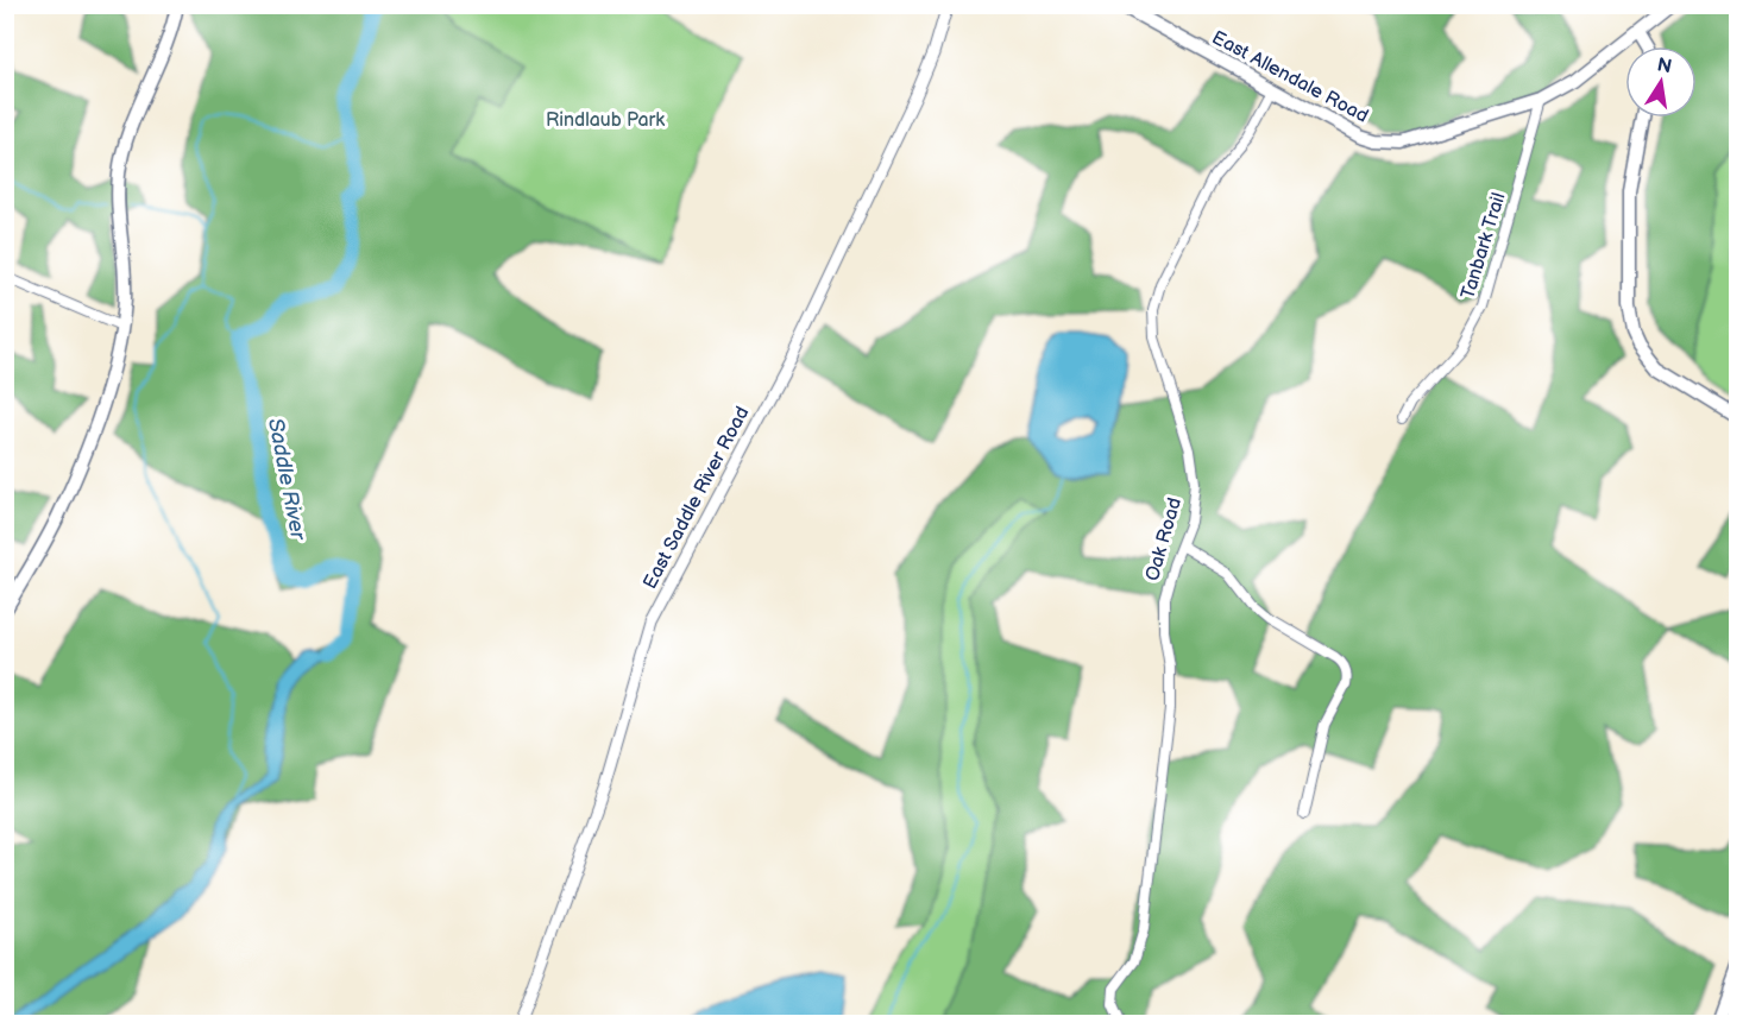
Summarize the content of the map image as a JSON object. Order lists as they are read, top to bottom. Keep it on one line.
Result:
{"streets":{"main road":["East Allendale Road"],"street":["Tanbark Trail","East Saddle River Road","Oak Road"]},"crossings":[["East Allendale Road","Tanbark Trail"],["East Allendale Road","Oak Road"]],"water":["Saddle River"],"parks":["Rindlaub Park"],"north":"top"}
